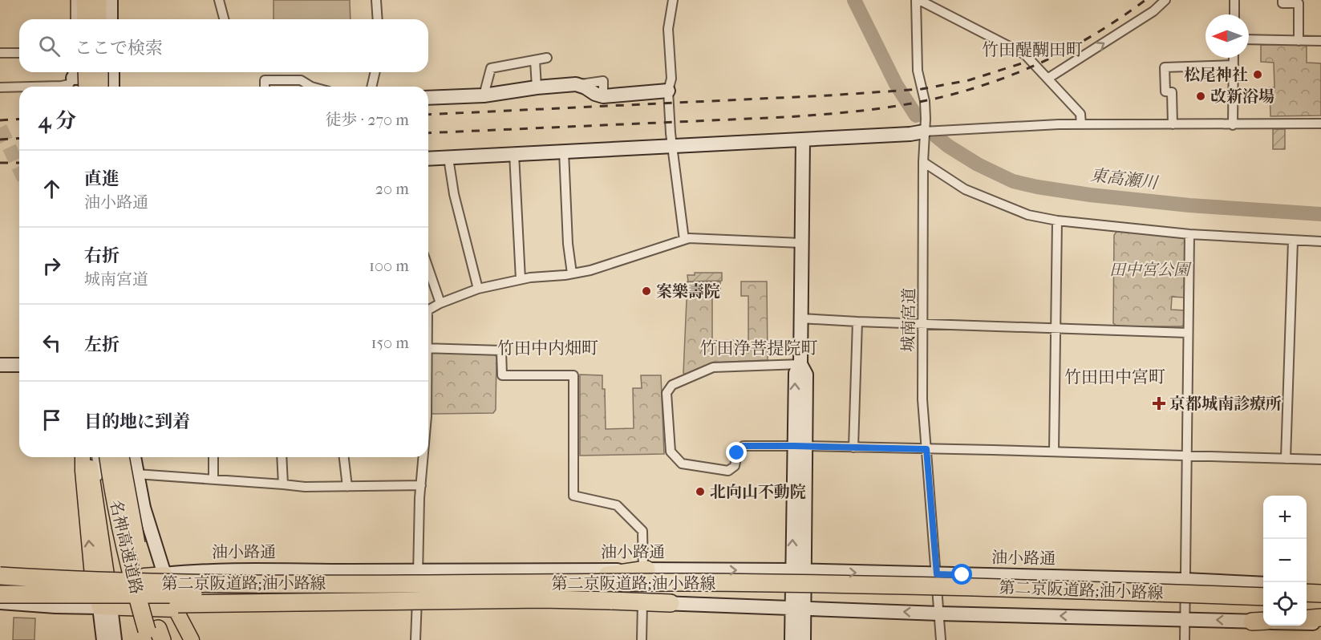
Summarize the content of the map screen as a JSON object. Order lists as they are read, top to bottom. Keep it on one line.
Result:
{"streets":{"highway":["名神高速道路","第二京阪道路;油小路線"],"main road":["油小路通"],"street":["城南宮道"]},"crossings":[["城南宮道","油小路通"],["油小路通","第二京阪道路;油小路線"]],"districts":["竹田醍醐田町","竹田中内畑町","竹田浄菩提院町","竹田田中宮町"],"water":["東高瀬川"],"parks":["田中宮公園"],"places":{"other":["松尾神社","改新浴場","案樂壽院","北向山不動院"],"health":["京都城南診療所"]},"north":"left","page":{"search":"ここで検索","heading":["4 分","徒歩 · 270 m"],"list":[["直進","油小路通","20 m"],["右折","城南宮道","100 m"],["左折","150 m"],"目的地に到着"],"map_buttons":["+","−"]}}
